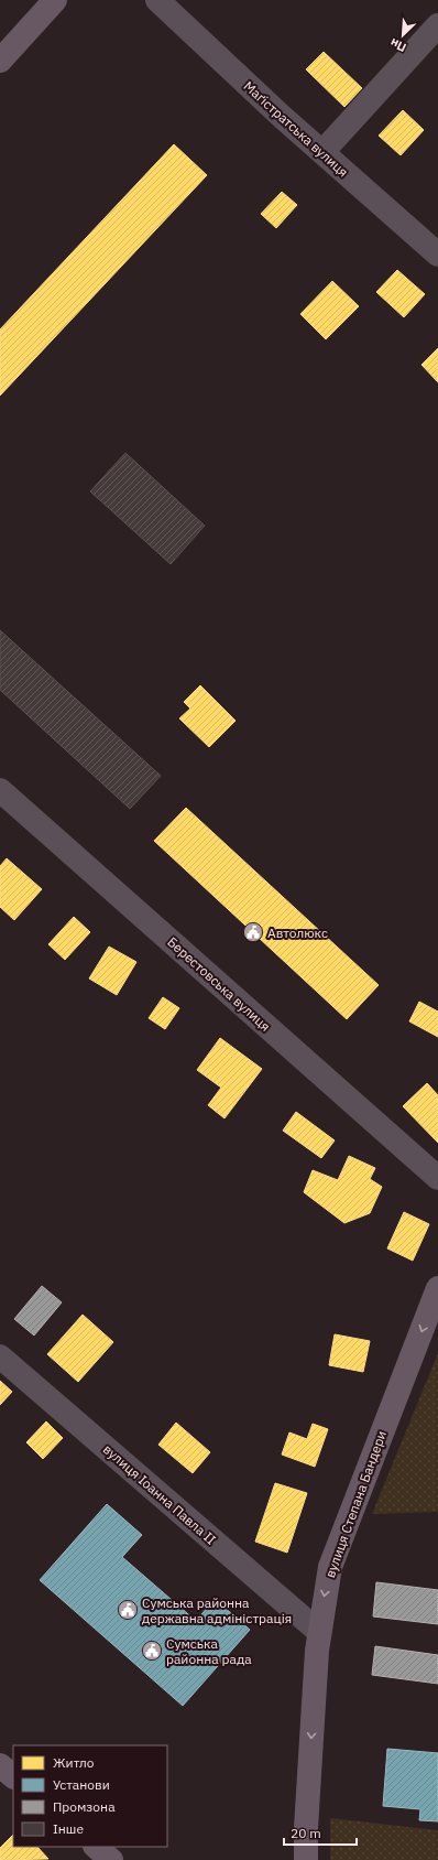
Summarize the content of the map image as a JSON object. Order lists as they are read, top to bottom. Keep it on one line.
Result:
{"streets":{"main road":["вулиця Степана Бандери"],"street":["Маґістратська вулиця","Берестовська вулиця","вулиця Іоанна Павла II"]},"crossings":[["вулиця Іоанна Павла II","вулиця Степана Бандери"]],"one_way":["вулиця Степана Бандери"],"places":{"public building":["Автолюкс","Сумська районна державна адміністрація","Сумська районна рада"]},"legend":["Житло","Установи","Промзона","Інше"],"scale_bar":"20 m","north":"bottom left"}
